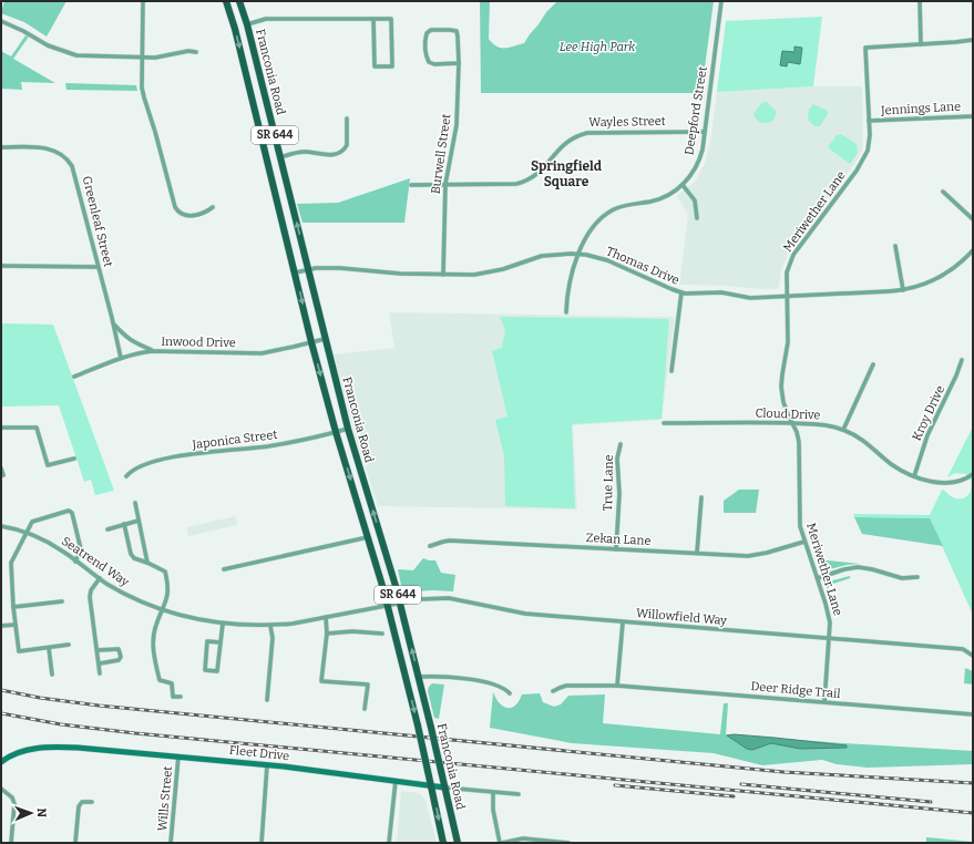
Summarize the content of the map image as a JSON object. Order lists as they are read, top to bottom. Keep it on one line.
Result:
{"streets":{"main road":["Franconia Road","SR 644"],"street":["Jennings Lane","Deepford Street","Wayles Street","Burwell Street","Meriwether Lane","Greenleaf Street","Thomas Drive","Inwood Drive","Kroy Drive","Cloud Drive","Japonica Street","True Lane","Zekan Lane","Seatrend Way","Willowfield Way","Deer Ridge Trail","Fleet Drive","Wills Street"]},"crossings":[["Franconia Road","Thomas Drive"],["Franconia Road","Inwood Drive"],["Franconia Road","Japonica Street"],["Franconia Road","Seatrend Way"],["Franconia Road","Willowfield Way"],["Franconia Road","Fleet Drive"],["Jennings Lane","Meriwether Lane"],["Deepford Street","Wayles Street"],["Deepford Street","Thomas Drive"],["Wayles Street","Burwell Street"],["Burwell Street","Thomas Drive"],["Meriwether Lane","Thomas Drive"],["Meriwether Lane","Cloud Drive"],["Meriwether Lane","Zekan Lane"],["Meriwether Lane","Willowfield Way"],["Meriwether Lane","Deer Ridge Trail"],["Greenleaf Street","Inwood Drive"],["Kroy Drive","Cloud Drive"],["True Lane","Zekan Lane"],["Seatrend Way","Willowfield Way"],["Fleet Drive","Wills Street"]],"districts":["Springfield Square"],"parks":["Lee High Park"],"north":"right"}
